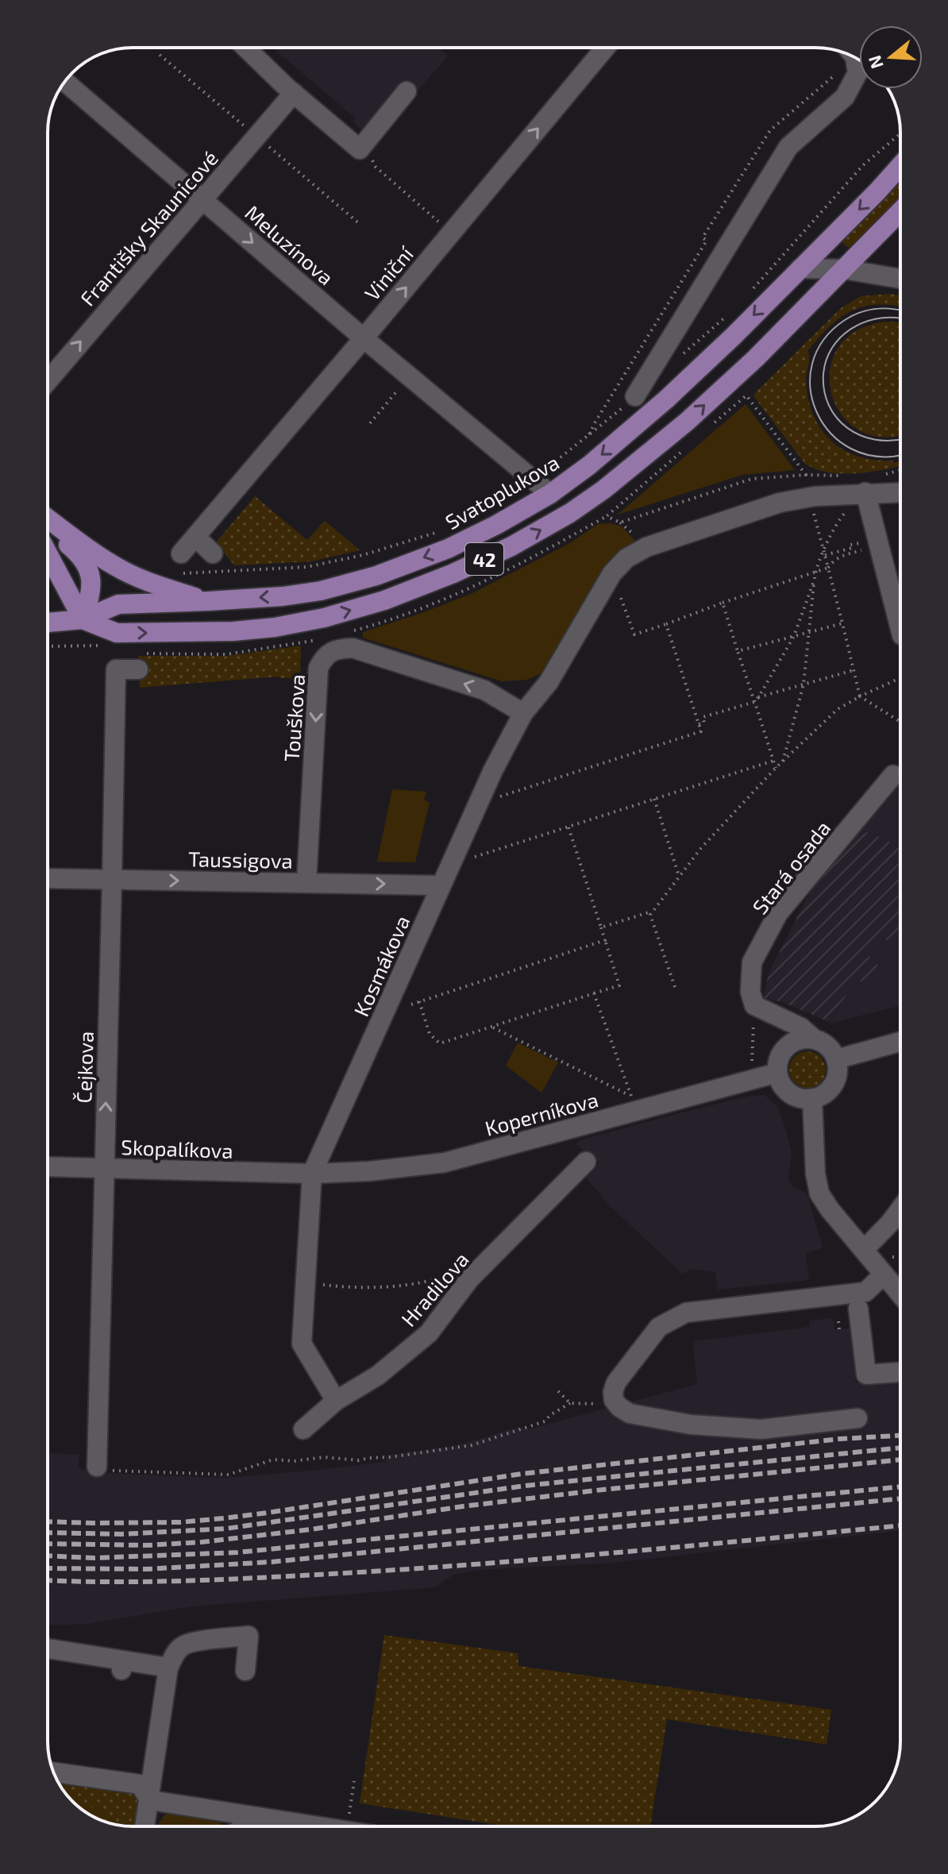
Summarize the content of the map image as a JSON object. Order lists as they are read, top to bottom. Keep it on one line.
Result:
{"streets":{"main road":["Svatoplukova","42"],"street":["Františky Skaunicové","Meluzínova","Viniční","Touškova","Taussigova","Stará osada","Kosmákova","Čejkova","Koperníkova","Skopalíkova","Hradilova"]},"crossings":[["Františky Skaunicové","Meluzínova"],["Meluzínova","Viniční"],["Meluzínova","Svatoplukova"],["Touškova","Taussigova"],["Touškova","Kosmákova"],["Taussigova","Kosmákova"],["Taussigova","Čejkova"],["Stará osada","Koperníkova"],["Kosmákova","Koperníkova"],["Kosmákova","Skopalíkova"],["Kosmákova","Hradilova"],["Čejkova","Skopalíkova"],["Koperníkova","Skopalíkova"]],"one_way":["Františky Skaunicové","Viniční","Taussigova","Čejkova"],"north":"left"}
